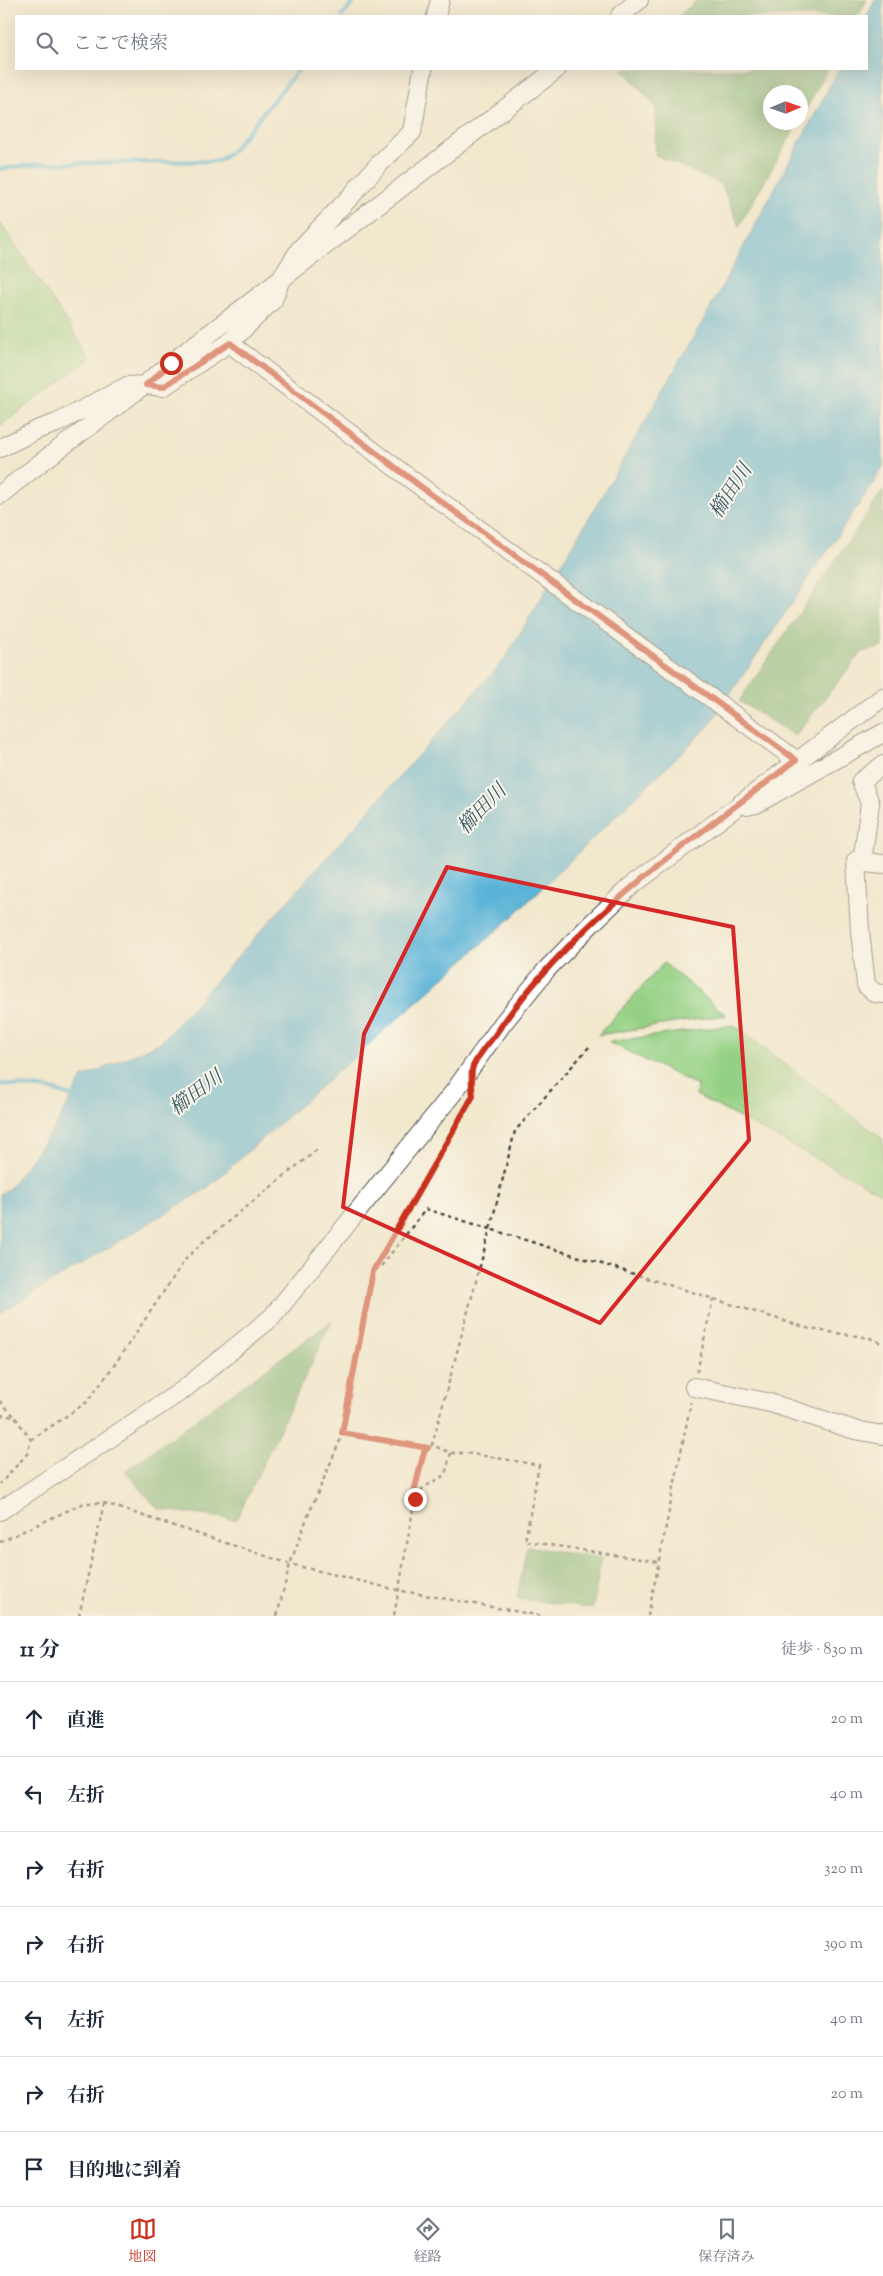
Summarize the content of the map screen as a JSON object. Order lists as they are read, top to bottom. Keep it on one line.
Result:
{"water":["櫛田川"],"north":"right","page":{"search":"ここで検索","heading":["11 分","徒歩 · 830 m"],"list":[["直進","20 m"],["左折","40 m"],["右折","320 m"],["右折","390 m"],["左折","40 m"],["右折","20 m"],"目的地に到着"],"nav":["地図","経路","保存済み"]}}
